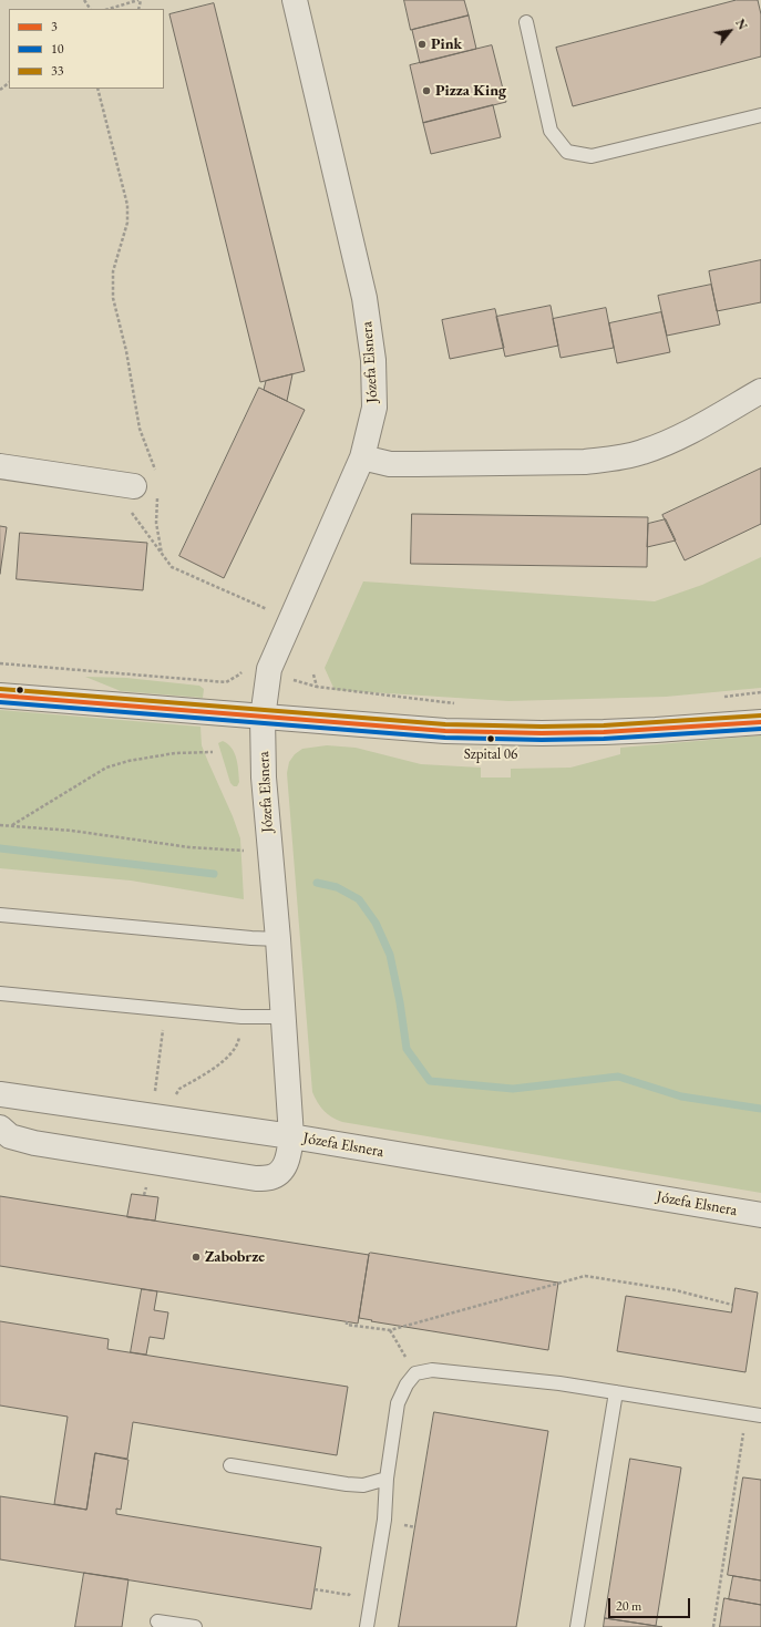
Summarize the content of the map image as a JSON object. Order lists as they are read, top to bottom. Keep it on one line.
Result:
{"streets":{"street":["Józefa Elsnera"]},"places":["Pink","Pizza King","Szpital 06","Zabobrze"],"lines":["transit line 33","transit line 3","transit line 10"],"legend":["3","10","33"],"scale_bar":"20 m","north":"top right"}
